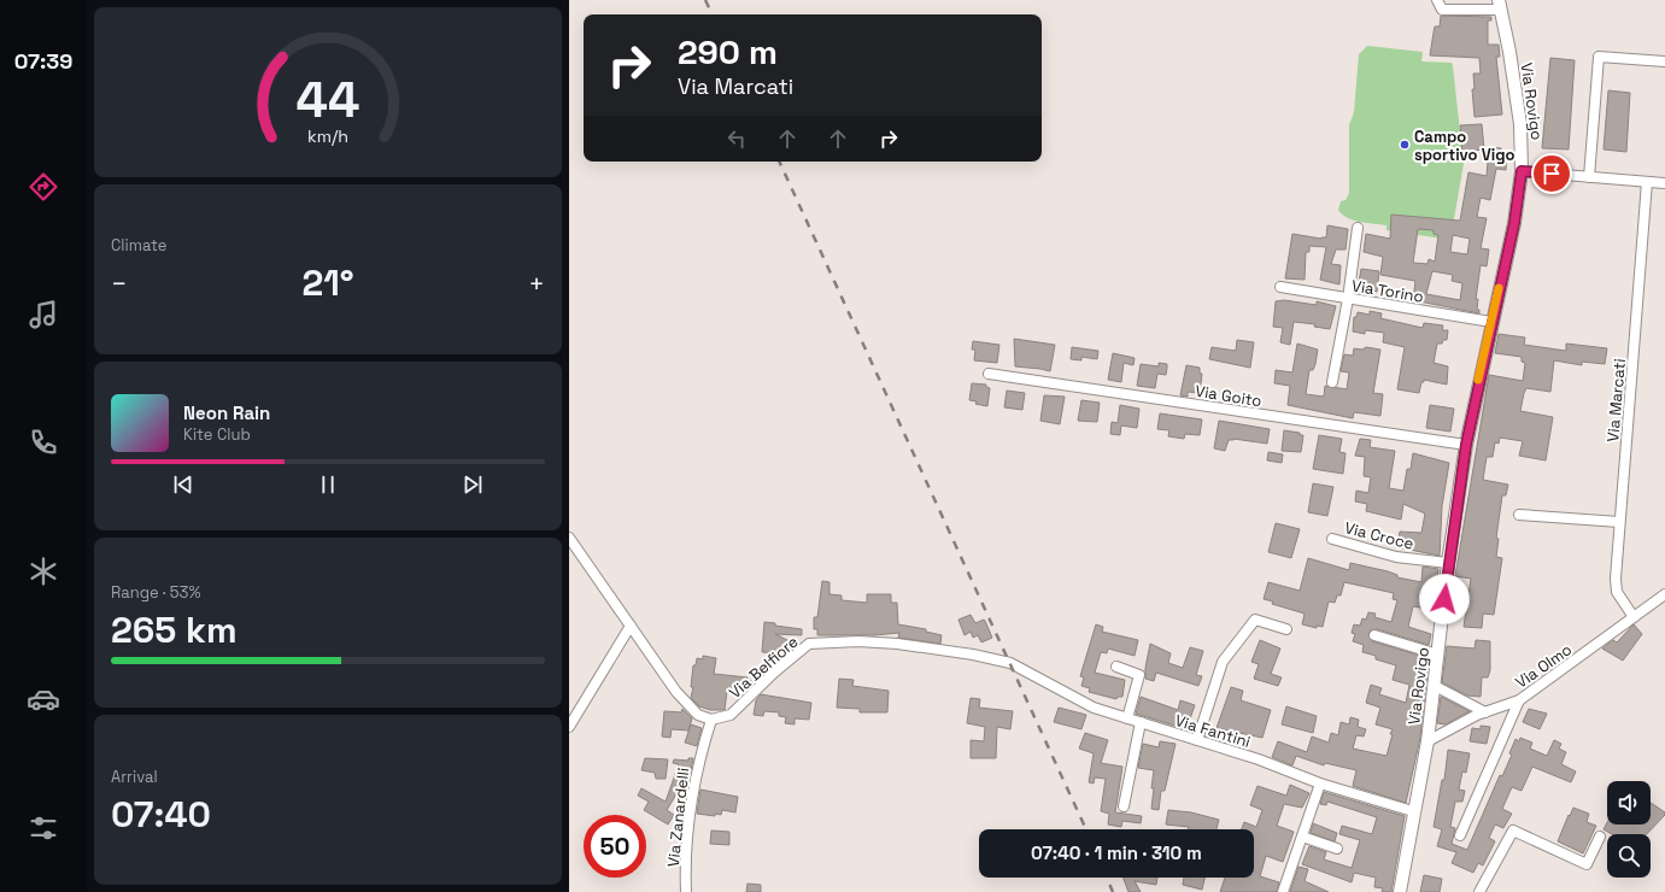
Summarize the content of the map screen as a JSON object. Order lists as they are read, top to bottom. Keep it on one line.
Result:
{"streets":{"main road":["Via Rovigo"],"street":["Via Torino","Via Goito","Via Marcati","Via Croce","Via Olmo","Via Belfiore","Via Fantini","Via Zanardelli"]},"crossings":[["Via Rovigo","Via Torino"],["Via Rovigo","Via Goito"],["Via Rovigo","Via Croce"],["Via Rovigo","Via Olmo"],["Via Rovigo","Via Fantini"],["Via Marcati","Via Olmo"],["Via Belfiore","Via Fantini"],["Via Belfiore","Via Zanardelli"]],"places":["Campo sportivo Vigo"],"page":{"tabs":"07:39","turn":["290 m","Via Marcati"],"tile":["Climate",["Range · 53%","265 km"],["Arrival","07:40"]],"heat":["−","21°","+"],"song":["Neon Rain","Kite Club"],"limit":"50","trip":"07:40 · 1 min · 310 m","gauge":["44","km/h"]}}
